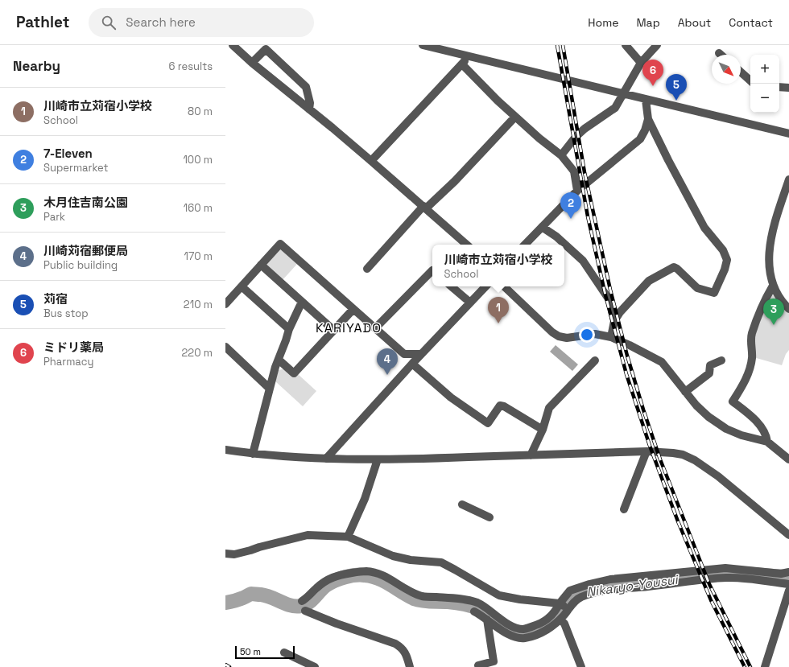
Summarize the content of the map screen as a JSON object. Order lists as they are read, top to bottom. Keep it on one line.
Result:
{"districts":["KARIYADO"],"water":["Nikaryo-Yousui"],"scale_bar":"50 m","north":"bottom right","page":{"header":"Pathlet","search":"Search here","nav":["Home","Map","About","Contact"],"heading":["Nearby","6 results"],"map_buttons":["+","−"],"pins":["6","5","2","1","3","4"],"list":[{"mark":"1","name":"川崎市立苅宿小学校","note":"School","value":"80 m"},{"mark":"2","name":"7-Eleven","note":"Supermarket","value":"100 m"},{"mark":"3","name":"木月住吉南公園","note":"Park","value":"160 m"},{"mark":"4","name":"川崎苅宿郵便局","note":"Public building","value":"170 m"},{"mark":"5","name":"苅宿","note":"Bus stop","value":"210 m"},{"mark":"6","name":"ミドリ薬局","note":"Pharmacy","value":"220 m"}],"popup":["川崎市立苅宿小学校","School"],"scale":"50 m"}}
